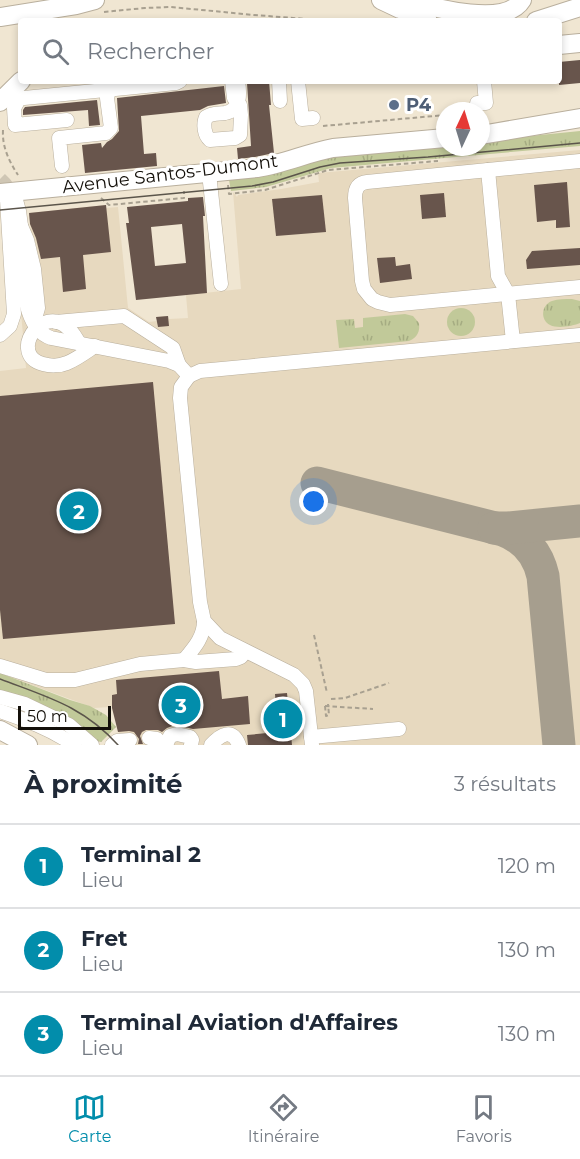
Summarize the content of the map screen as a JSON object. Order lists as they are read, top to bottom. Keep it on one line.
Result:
{"streets":{"main road":["Avenue Santos-Dumont"]},"places":["P4"],"scale_bar":"50 m","north":"top","page":{"search":"Rechercher","pins":["2","3","1"],"scale":"50 m","heading":["À proximité","3 résultats"],"list":[{"mark":"1","name":"Terminal 2","note":"Lieu","value":"120 m"},{"mark":"2","name":"Fret","note":"Lieu","value":"130 m"},{"mark":"3","name":"Terminal Aviation d'Affaires","note":"Lieu","value":"130 m"}],"nav":["Carte","Itinéraire","Favoris"]}}
